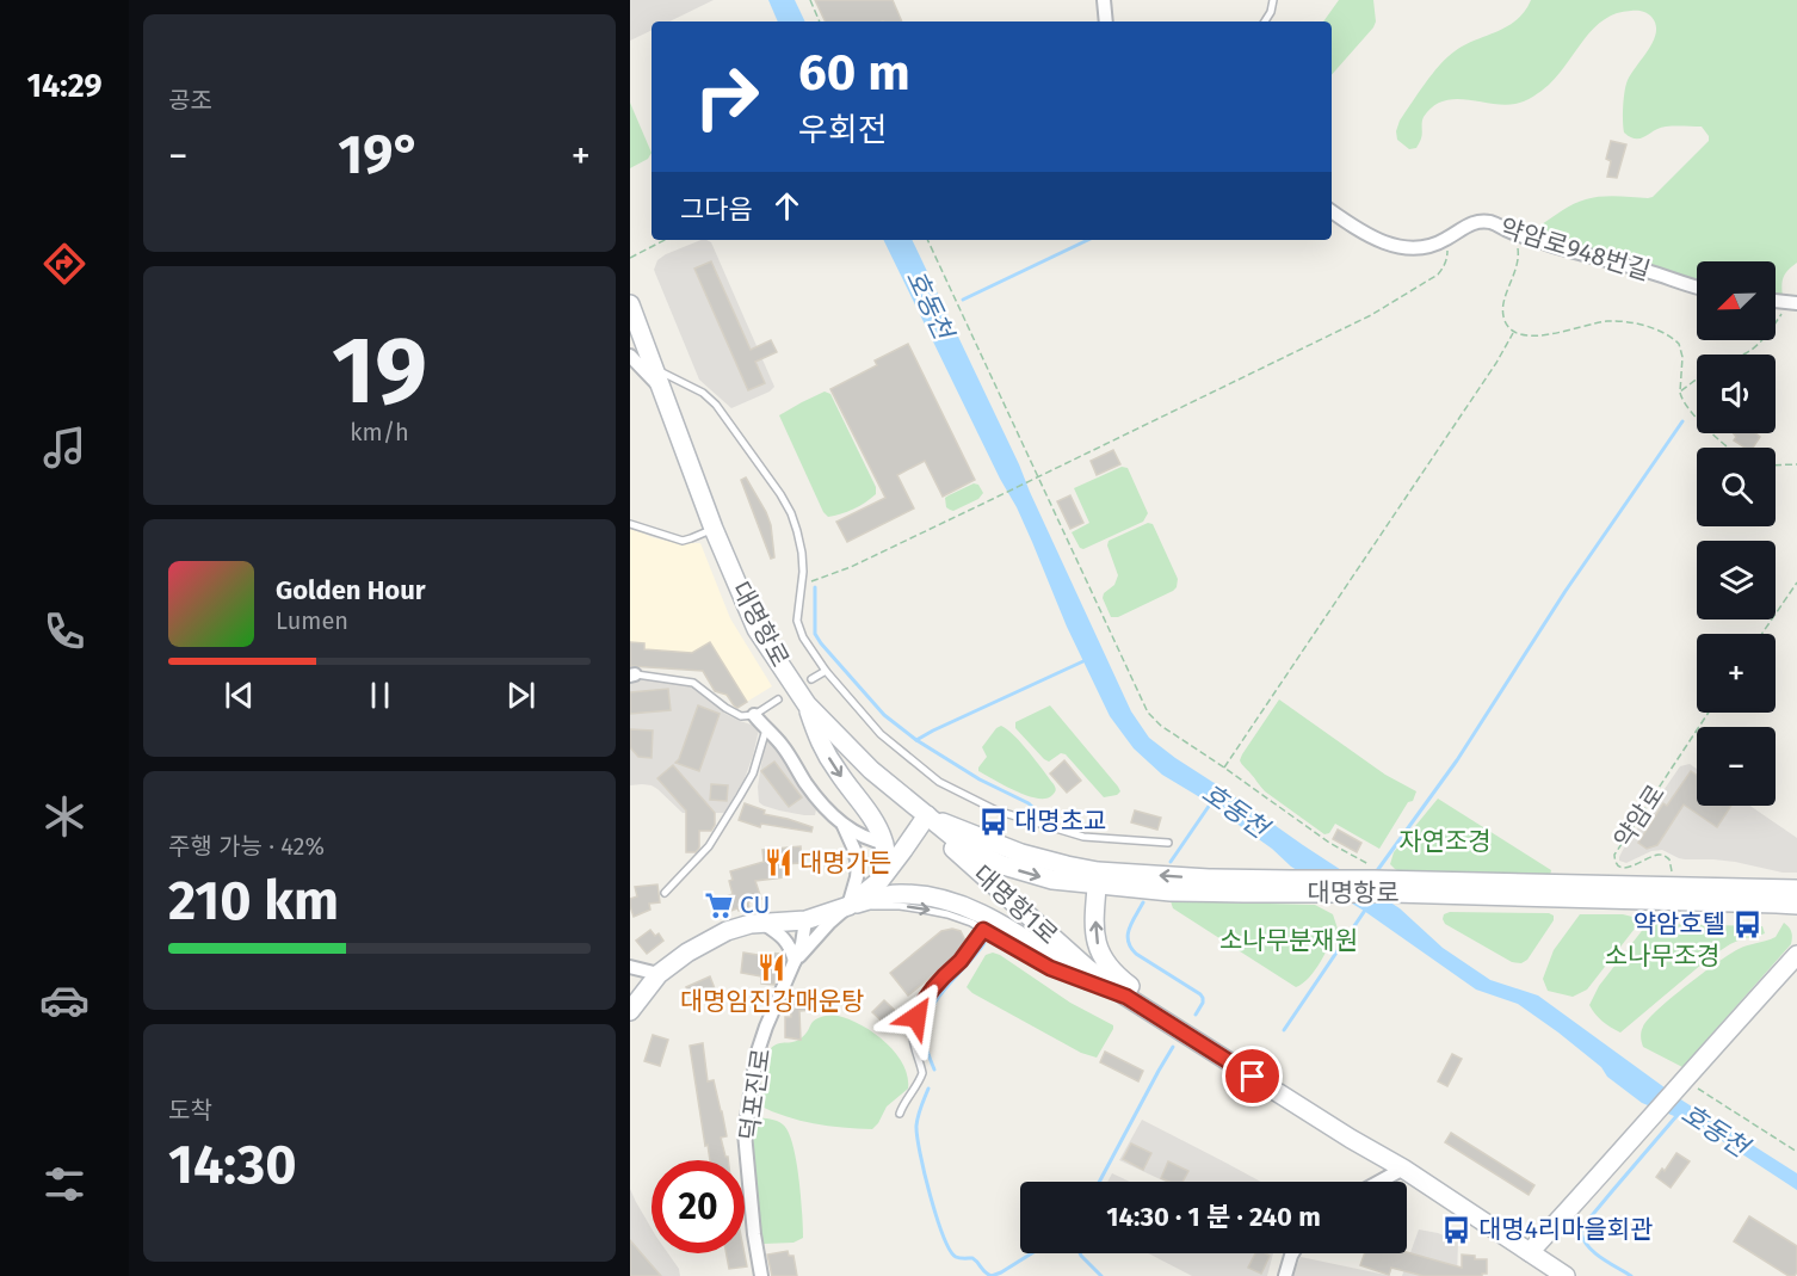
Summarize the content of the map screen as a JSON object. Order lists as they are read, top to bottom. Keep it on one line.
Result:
{"streets":{"street":["약암로948번길","대명항로","대명항1로","덕포진로"],"path":["약암로"]},"crossings":[["대명항로","약암로"],["대명항로","대명항1로"]],"water":["호동천"],"parks":["자연조경","소나무분재원","소나무조경"],"places":{"bus stop":["대명초교","약암호텔","대명4리마을회관"],"restaurant":["대명가든","대명임진강매운탕"],"supermarket":["CU"]},"north":"bottom left","page":{"tabs":"14:29","tile":["공조",["19","km/h"],["주행 가능 · 42%","210 km"],["도착","14:30"]],"turn":["60 m","우회전"],"heat":["−","19°","+"],"then":"그다음","map_buttons":["+","−"],"song":["Golden Hour","Lumen"],"limit":"20","trip":"14:30 · 1 분 · 240 m"}}
